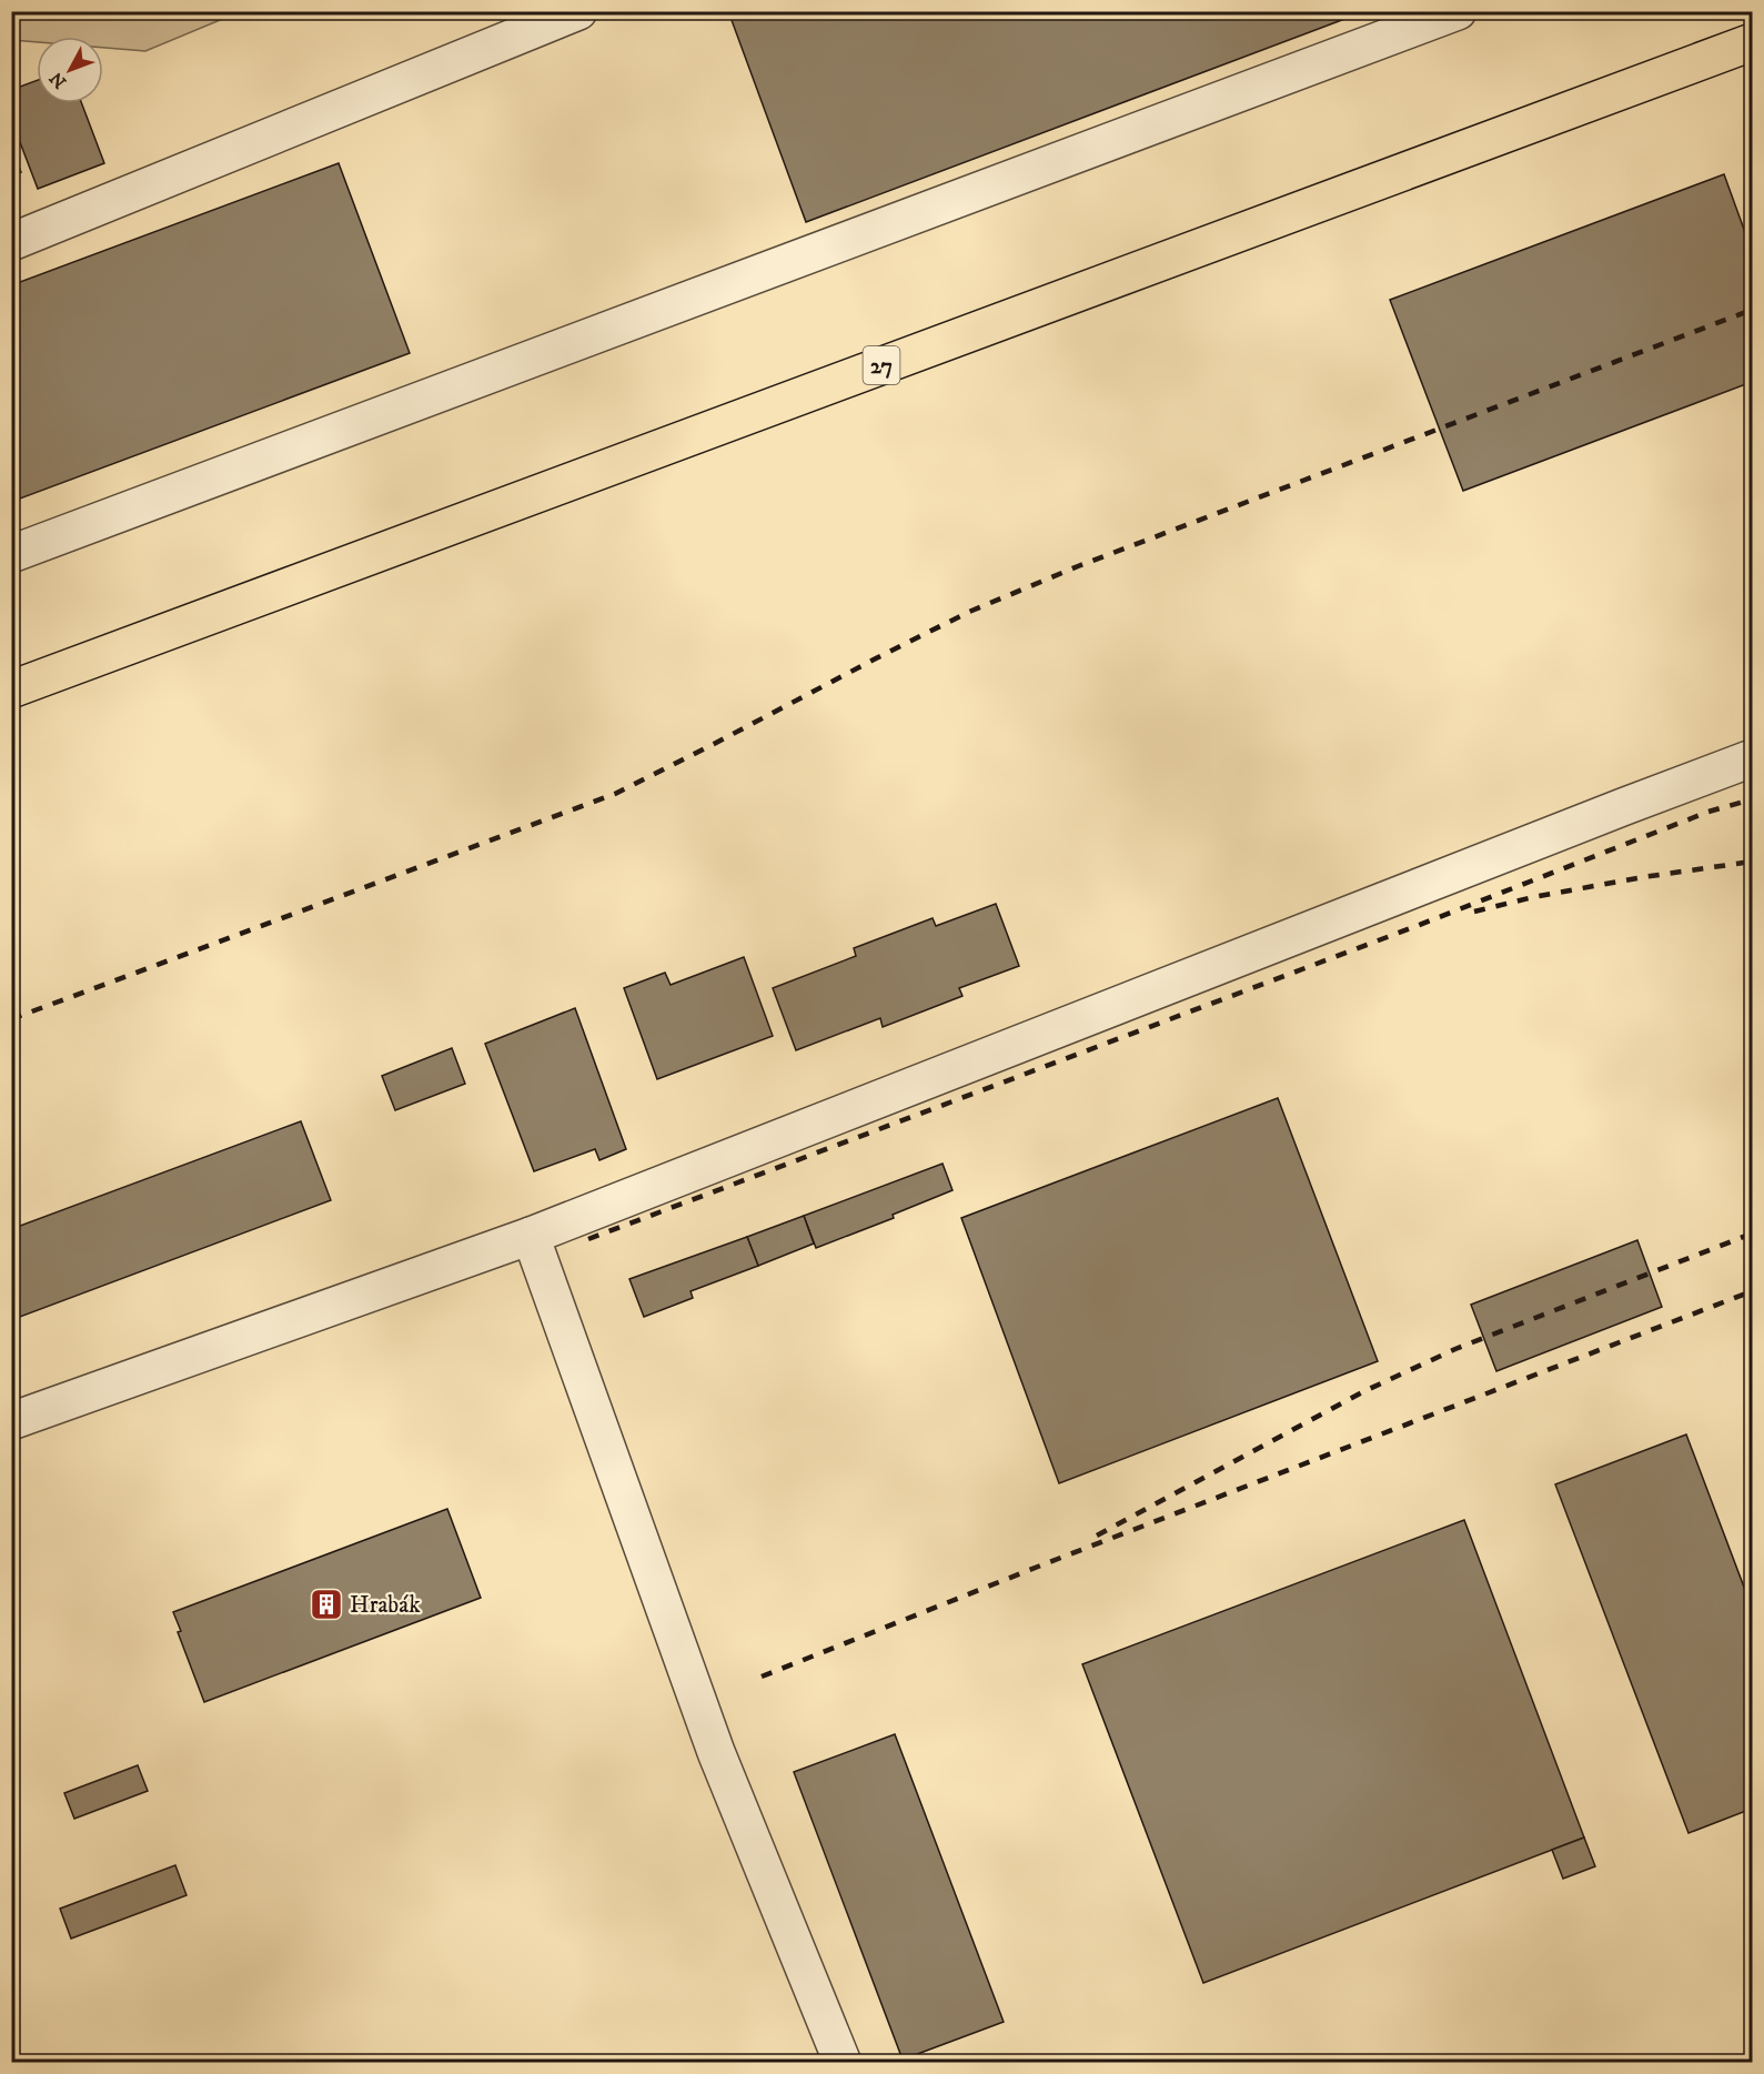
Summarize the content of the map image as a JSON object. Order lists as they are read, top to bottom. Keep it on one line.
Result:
{"streets":{"main road":["27"]},"places":{"building":["Hrabák"]},"north":"bottom left"}
